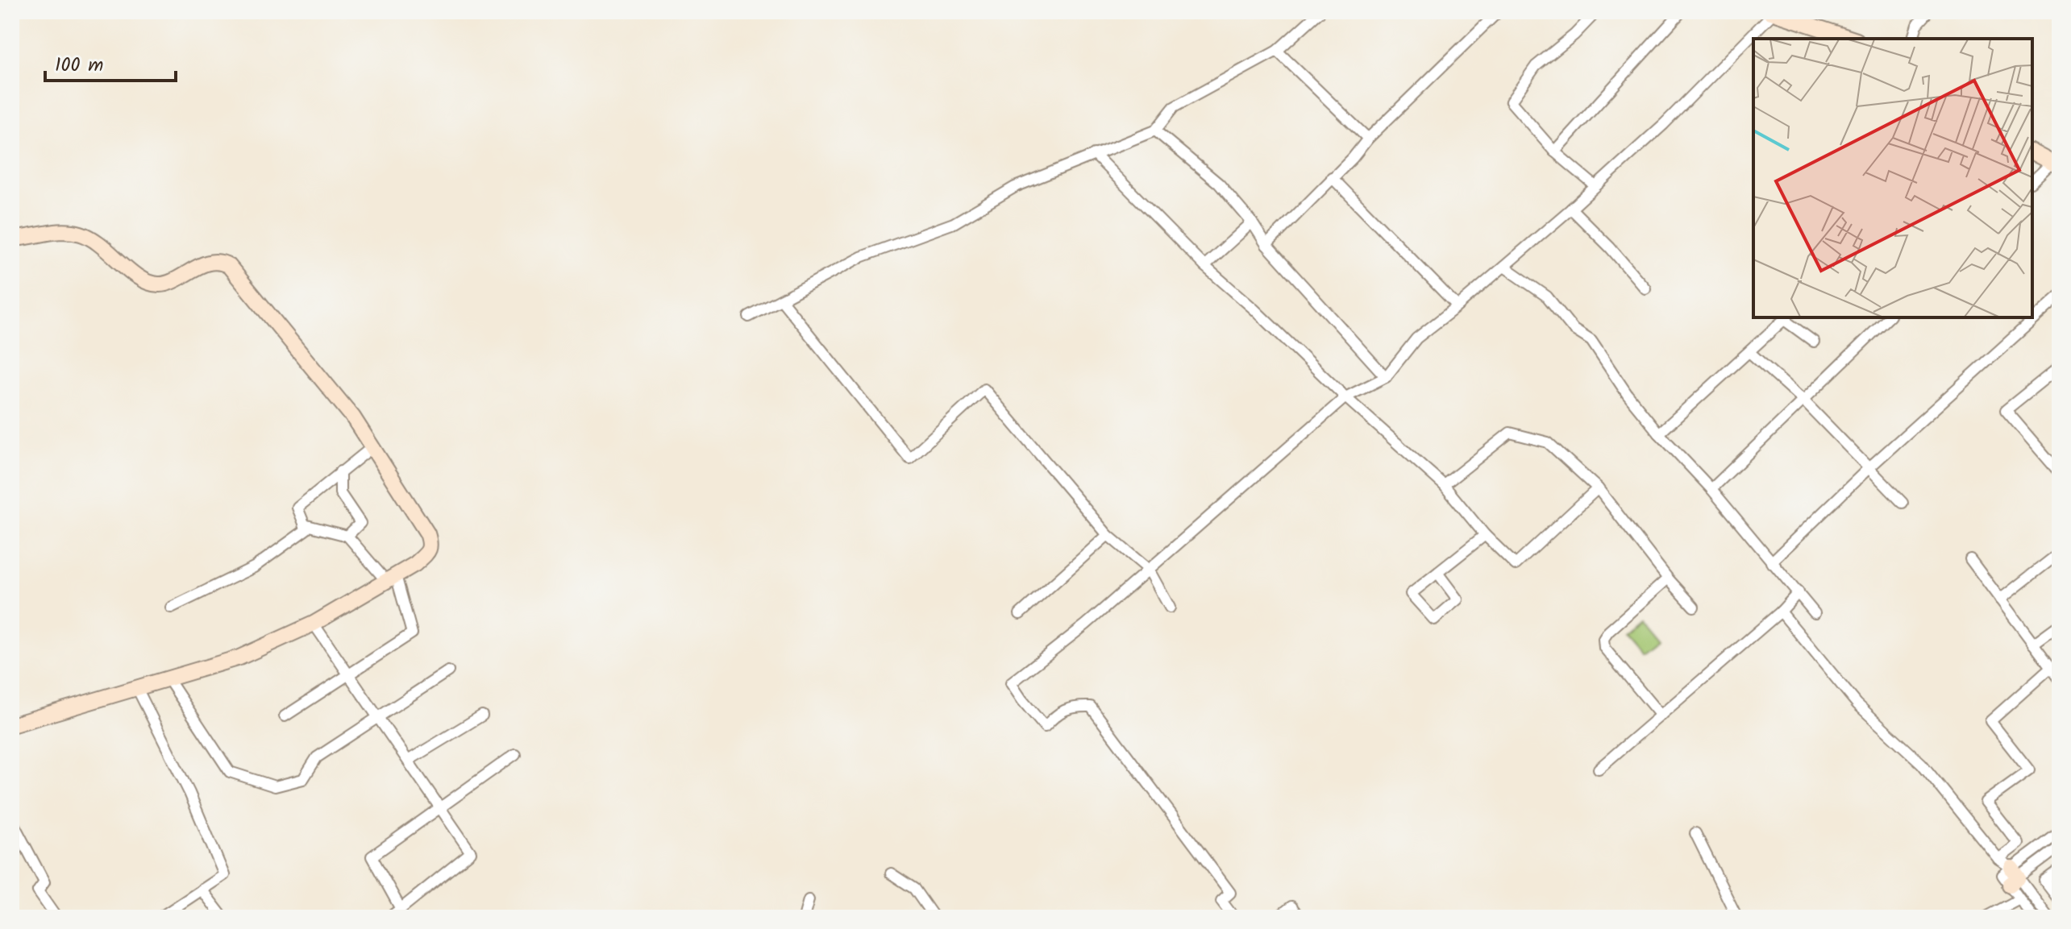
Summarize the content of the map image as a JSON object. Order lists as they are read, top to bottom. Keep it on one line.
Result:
{"scale_bar":"100 m"}
